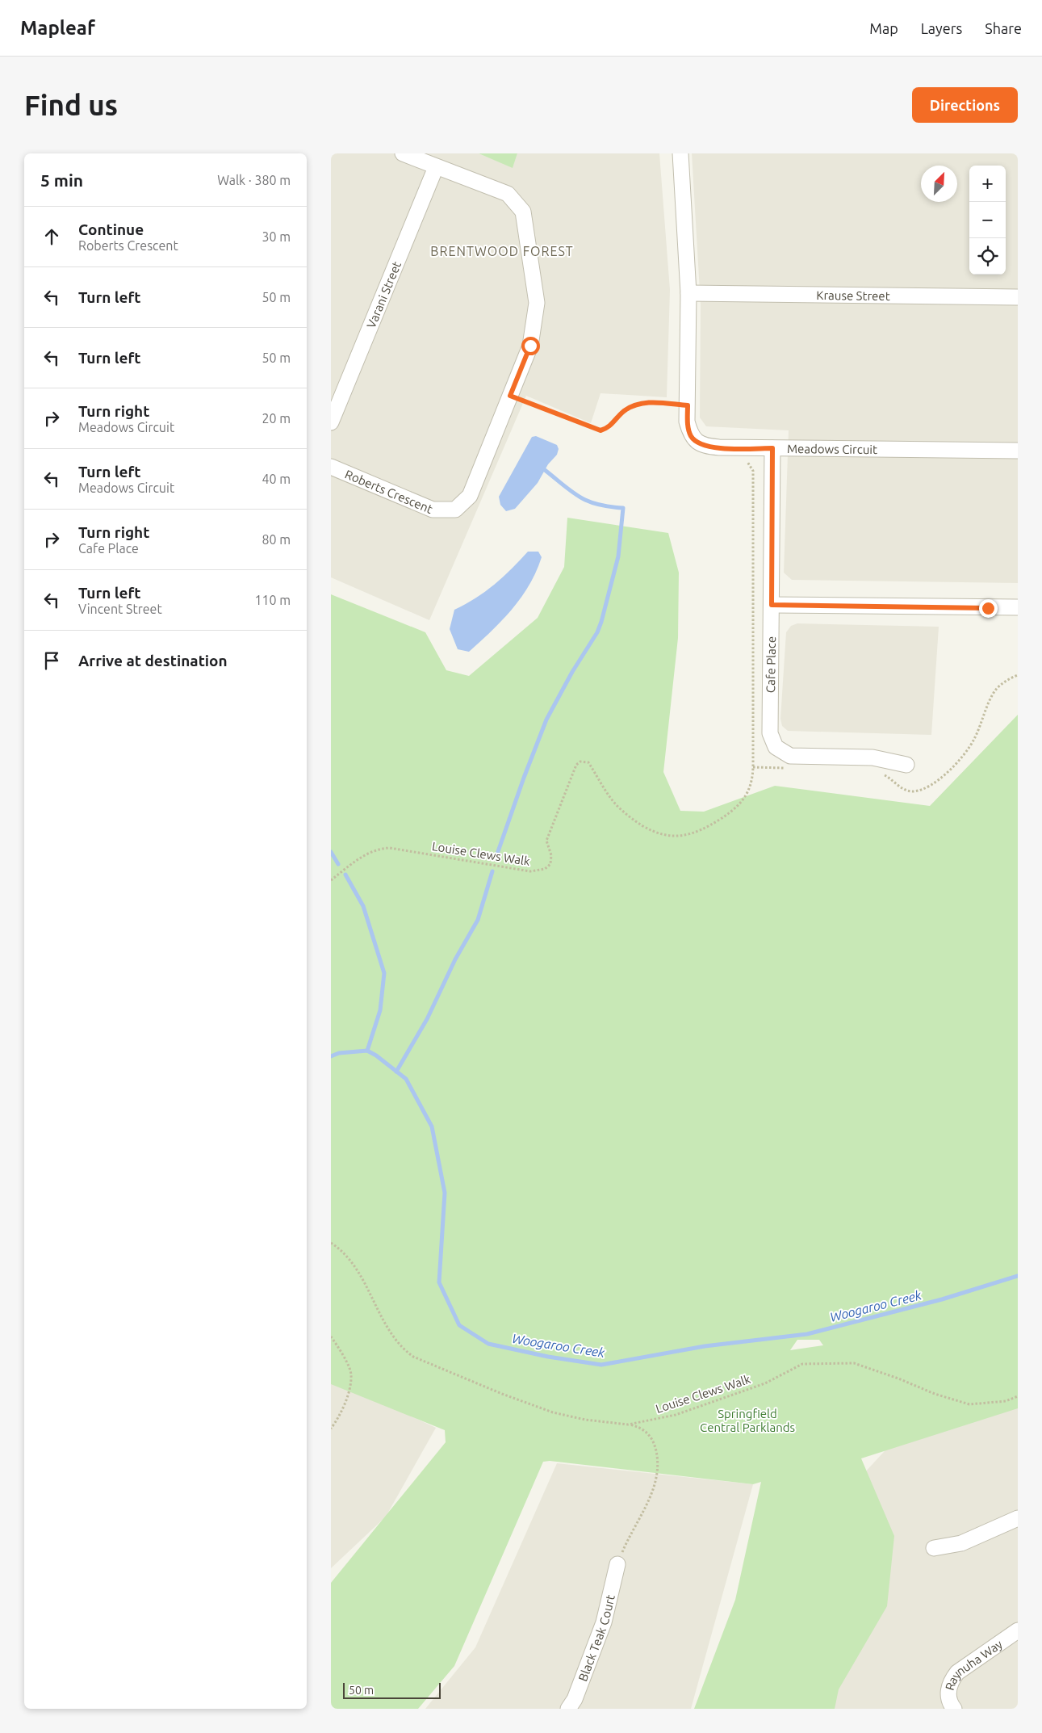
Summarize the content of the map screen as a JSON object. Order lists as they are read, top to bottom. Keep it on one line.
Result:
{"streets":{"street":["Varani Street","Krause Street","Meadows Circuit","Roberts Crescent","Cafe Place","Black Teak Court","Raynuha Way"],"path":["Louise Clews Walk"]},"crossings":[["Varani Street","Roberts Crescent"],["Krause Street","Meadows Circuit"],["Meadows Circuit","Cafe Place"]],"districts":["BRENTWOOD FOREST"],"water":["Woogaroo Creek"],"parks":["Springfield Central Parklands"],"scale_bar":"50 m","north":"top right","page":{"header":"Mapleaf","nav":["Map","Layers","Share"],"buttons":"Directions","title":"Find us","heading":["5 min","Walk · 380 m"],"map_buttons":["+","−"],"list":[["Continue","Roberts Crescent","30 m"],["Turn left","50 m"],["Turn left","50 m"],["Turn right","Meadows Circuit","20 m"],["Turn left","Meadows Circuit","40 m"],["Turn right","Cafe Place","80 m"],["Turn left","Vincent Street","110 m"],"Arrive at destination"],"scale":"50 m"}}
